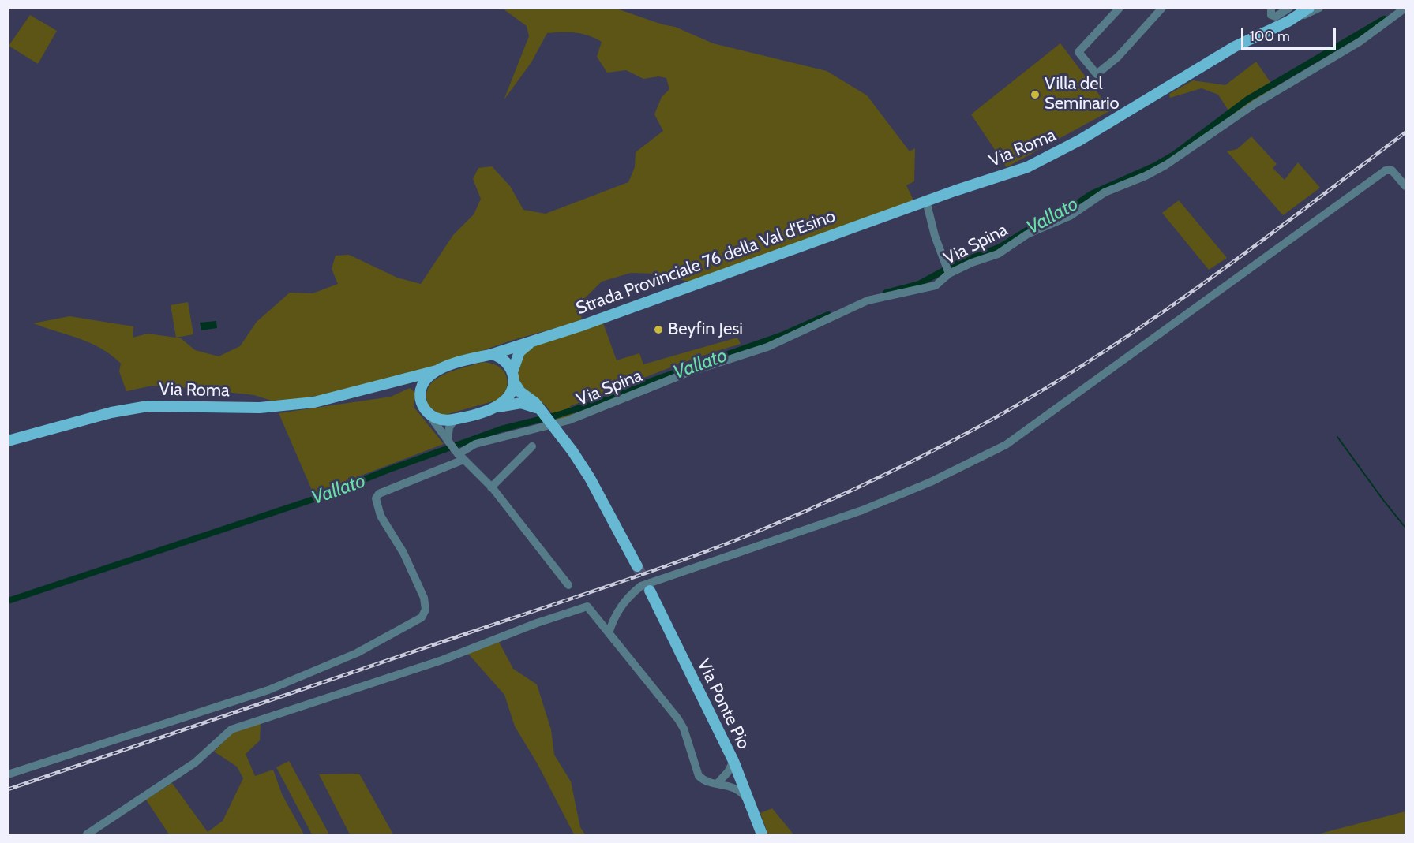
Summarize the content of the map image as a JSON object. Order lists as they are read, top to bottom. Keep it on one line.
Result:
{"streets":{"main road":["Via Roma","Strada Provinciale 76 della Val d'Esino","Via Ponte Pio"],"street":["Via Spina"]},"crossings":[["Via Roma","Strada Provinciale 76 della Val d'Esino"]],"water":["Vallato"],"places":["Villa del Seminario","Beyfin Jesi"],"scale_bar":"100 m"}
